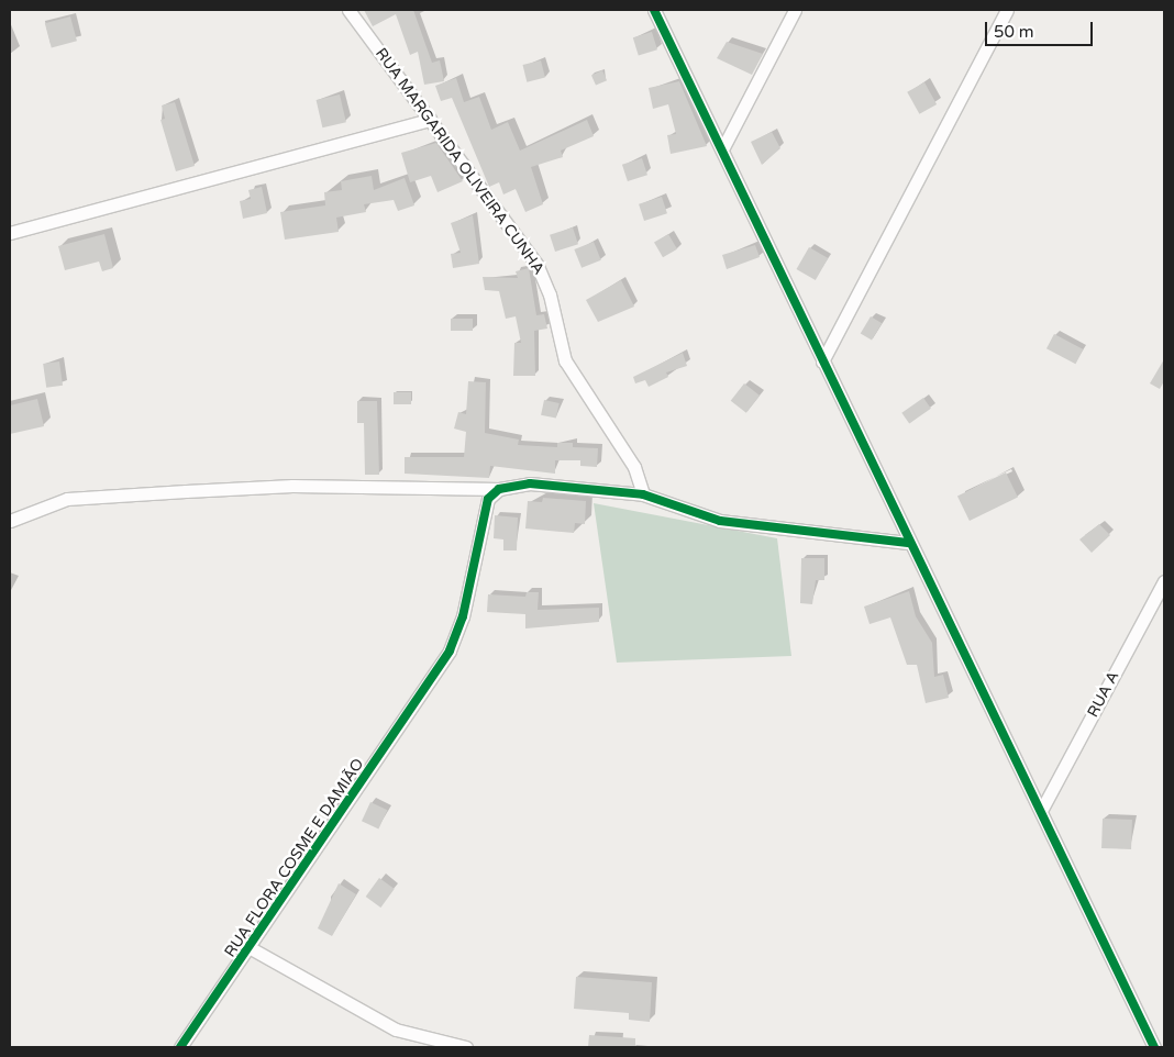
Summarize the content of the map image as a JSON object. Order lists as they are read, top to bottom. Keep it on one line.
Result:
{"streets":{"street":["RUA MARGARIDA OLIVEIRA CUNHA","RUA A","RUA FLORA COSME E DAMIÃO"]},"scale_bar":"50 m"}
